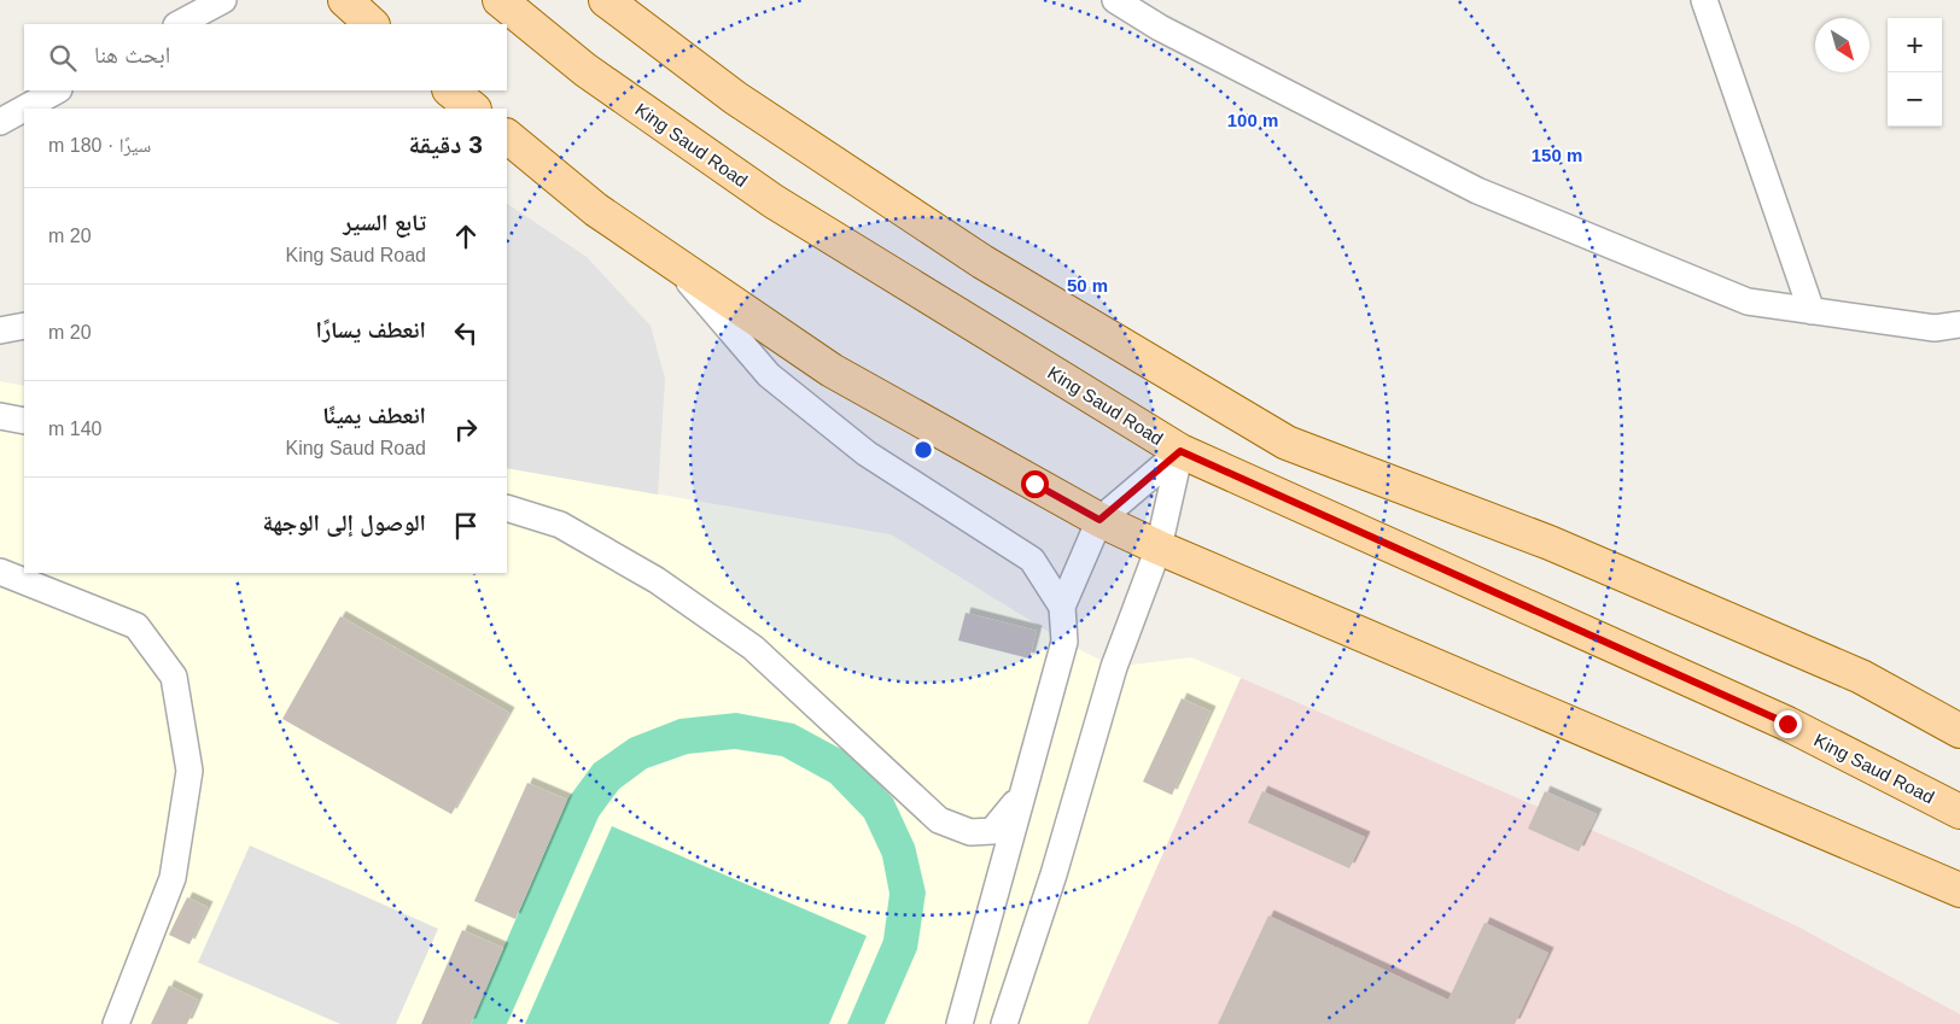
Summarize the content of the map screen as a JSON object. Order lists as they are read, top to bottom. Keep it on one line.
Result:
{"streets":{"main road":["King Saud Road"]},"north":"bottom right","page":{"map_buttons":["+","−"],"search":"ابحث هنا","heading":["3 دقيقة","سيرًا · 180 m"],"list":[["تابع السير","King Saud Road","20 m"],["انعطف يسارًا","20 m"],["انعطف يمينًا","King Saud Road","140 m"],"الوصول إلى الوجهة"]},"rings":["100 m","150 m","50 m"]}
